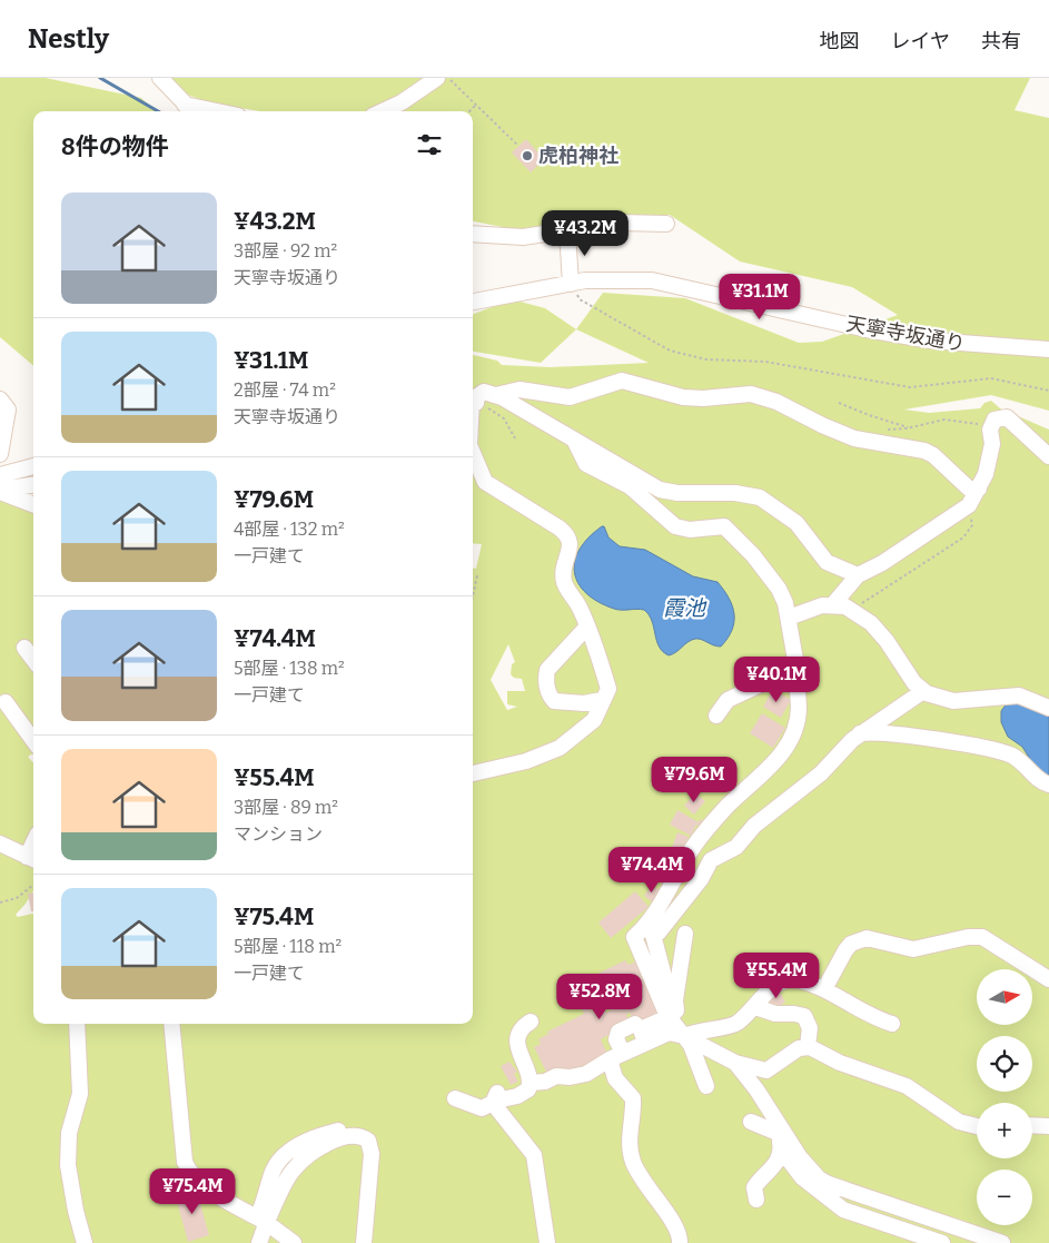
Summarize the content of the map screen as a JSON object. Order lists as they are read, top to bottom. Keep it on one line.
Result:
{"streets":{"street":["天寧寺坂通り"]},"water":["霞池"],"places":["虎柏神社"],"north":"right","page":{"header":"Nestly","nav":["地図","レイヤ","共有"],"heading":"8件の物件","list":[{"name":"¥43.2M","note":"3部屋 · 92 m² · 天寧寺坂通り"},{"name":"¥31.1M","note":"2部屋 · 74 m² · 天寧寺坂通り"},{"name":"¥79.6M","note":"4部屋 · 132 m² · 一戸建て"},{"name":"¥74.4M","note":"5部屋 · 138 m² · 一戸建て"},{"name":"¥55.4M","note":"3部屋 · 89 m² · マンション"},{"name":"¥75.4M","note":"5部屋 · 118 m² · 一戸建て"}],"price":["¥43.2M","¥31.1M","¥40.1M","¥79.6M","¥74.4M","¥55.4M","¥52.8M","¥75.4M"],"map_buttons":["+","−"]}}
